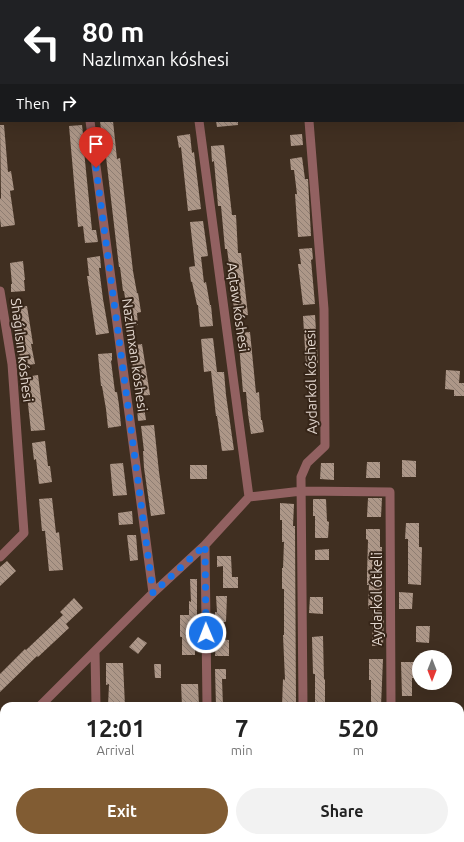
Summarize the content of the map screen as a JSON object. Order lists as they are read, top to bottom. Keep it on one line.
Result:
{"streets":{"street":["Aqtaw kóshesi","Shaǵılsın kóshesi","Nazlımxan kóshesi","Aydarkól kóshesi","Aydarkól ótkeli"]},"crossings":[["Aydarkól kóshesi","Aydarkól ótkeli"]],"north":"bottom","page":{"turn":["80 m","Nazlımxan kóshesi"],"then":"Then","eta":["12:01","Arrival","7","min","520","m"],"buttons":["Exit","Share"]}}
